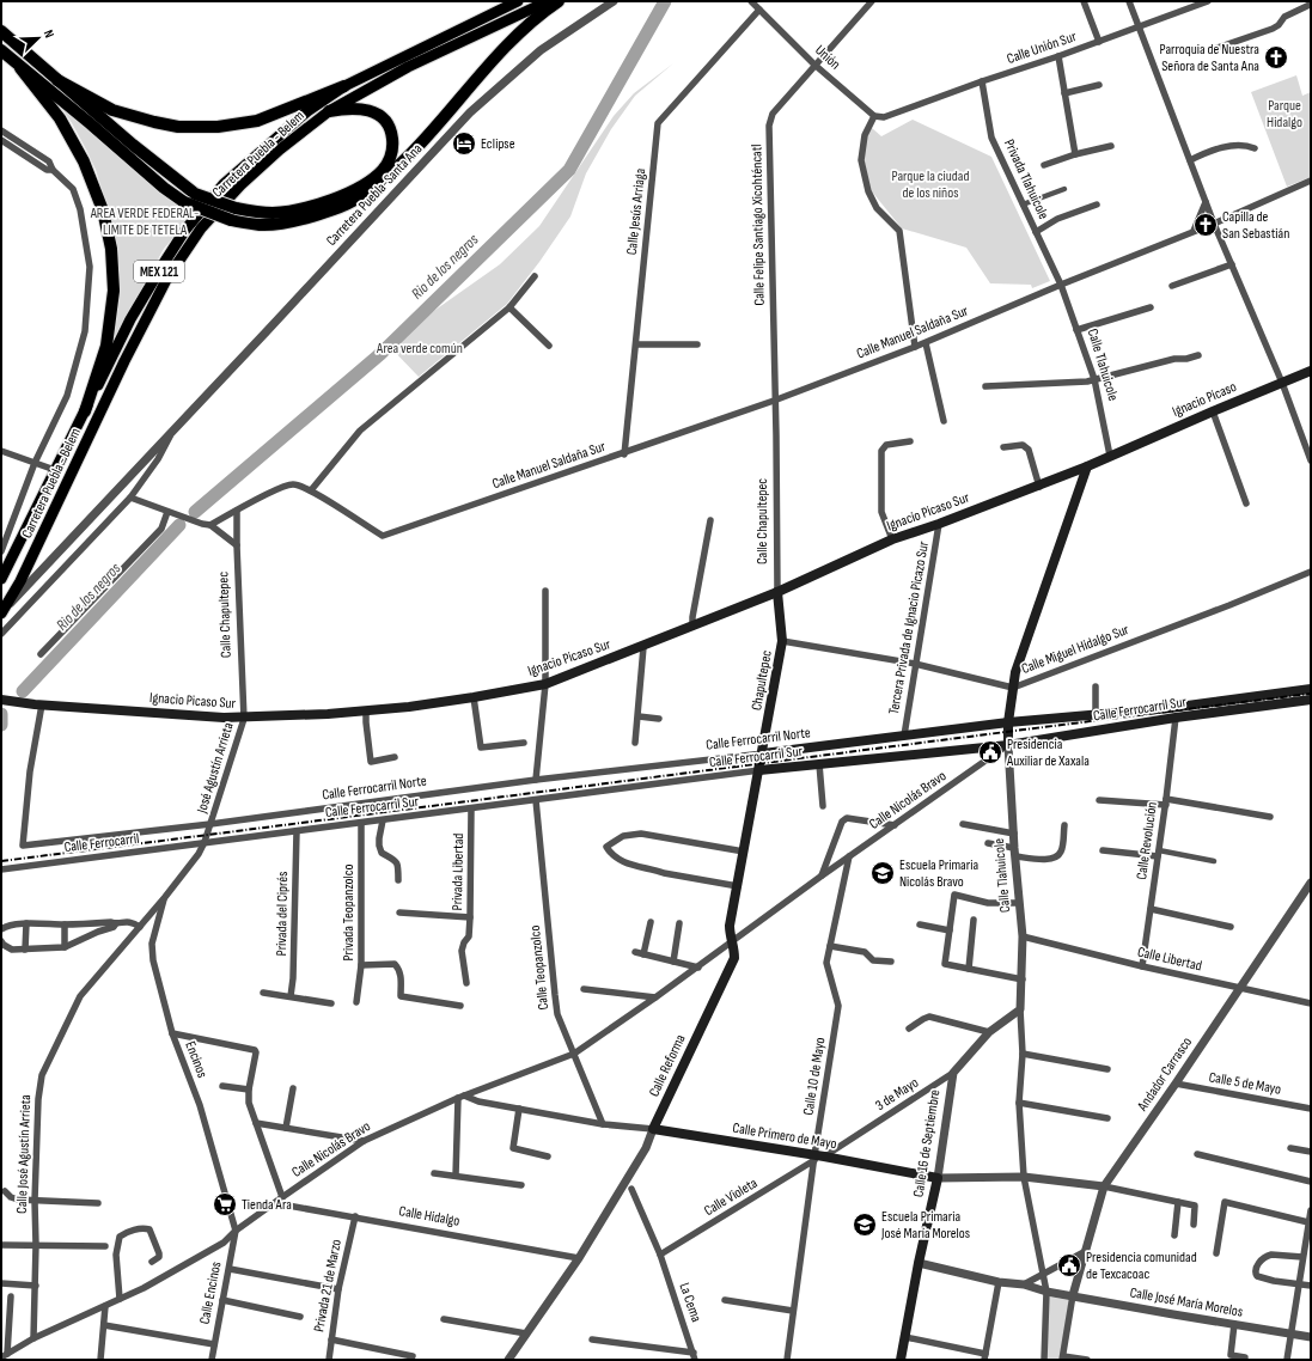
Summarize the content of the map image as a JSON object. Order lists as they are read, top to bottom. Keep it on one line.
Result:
{"streets":{"main road":["Carretera Puebla - Belem","MEX 121","Calle Tlahuicole","Ignacio Picaso","Ignacio Picaso Sur","Calle Chapultepec","Chapultepec","Calle Ferrocarril Sur","Calle Ferrocarril Norte","Calle Reforma","Calle Primero de Mayo","Calle 16 de Septiembre"],"street":["Calle Unión Sur","Unión","Privada Tlahuicole","Carretera Puebla-Santa Ana","Calle Jesús Arriaga","Calle Felipe Santiago Xicohténcatl","Calle Manuel Saldaña Sur","Tercera Privada de Ignacio Picazo Sur","Calle Miguel Hidalgo Sur","José Agustín Arrieta","Calle Nicolás Bravo","Calle Revolución","Calle Ferrocarril","Privada Libertad","Privada Teopanzolco","Privada del Ciprés","Calle Libertad","Calle Teopanzolco","Encinos","Andador Carrasco","Calle 10 de Mayo","Calle 5 de Mayo","3 de Mayo","Calle José Agustín Arrieta","Calle Violeta","Calle Hidalgo","Privada 21 de Marzo","Calle Encinos","La Cema","Calle José María Morelos"]},"crossings":[["Calle Unión Sur","Unión"],["Calle Unión Sur","Privada Tlahuicole"],["Unión","Calle Jesús Arriaga"],["Unión","Calle Felipe Santiago Xicohténcatl"],["Carretera Puebla - Belem","Carretera Puebla-Santa Ana"],["Privada Tlahuicole","Calle Manuel Saldaña Sur"],["Privada Tlahuicole","Calle Tlahuicole"],["Calle Jesús Arriaga","Calle Manuel Saldaña Sur"],["Calle Felipe Santiago Xicohténcatl","Calle Manuel Saldaña Sur"],["Calle Felipe Santiago Xicohténcatl","Calle Chapultepec"],["Calle Manuel Saldaña Sur","Calle Tlahuicole"],["Calle Manuel Saldaña Sur","Calle Chapultepec"],["Calle Tlahuicole","Ignacio Picaso"],["Calle Tlahuicole","Ignacio Picaso Sur"],["Calle Tlahuicole","Calle Miguel Hidalgo Sur"],["Calle Tlahuicole","Calle Ferrocarril Sur"],["Calle Tlahuicole","Calle Ferrocarril Norte"],["Calle Tlahuicole","Calle Nicolás Bravo"],["Calle Tlahuicole","Calle Libertad"],["Calle Tlahuicole","3 de Mayo"],["Calle Tlahuicole","Calle Primero de Mayo"],["Calle Tlahuicole","Calle José María Morelos"],["Ignacio Picaso","Ignacio Picaso Sur"],["Ignacio Picaso Sur","Calle Chapultepec"],["Ignacio Picaso Sur","Tercera Privada de Ignacio Picazo Sur"],["Ignacio Picaso Sur","José Agustín Arrieta"],["Ignacio Picaso Sur","Calle Ferrocarril"],["Calle Chapultepec","Calle Miguel Hidalgo Sur"],["Calle Chapultepec","Chapultepec"],["Calle Chapultepec","José Agustín Arrieta"],["Tercera Privada de Ignacio Picazo Sur","Calle Miguel Hidalgo Sur"],["Tercera Privada de Ignacio Picazo Sur","Calle Ferrocarril Norte"],["Calle Miguel Hidalgo Sur","Chapultepec"],["Chapultepec","Calle Ferrocarril Norte"],["Chapultepec","Calle Reforma"],["Calle Ferrocarril Sur","Calle Nicolás Bravo"],["Calle Ferrocarril Sur","Calle Revolución"],["Calle Ferrocarril Sur","Calle Ferrocarril"],["Calle Ferrocarril Sur","Privada Libertad"],["Calle Ferrocarril Sur","Privada Teopanzolco"],["Calle Ferrocarril Sur","Privada del Ciprés"],["Calle Ferrocarril Sur","Calle Teopanzolco"],["Calle Ferrocarril Sur","Calle Reforma"],["Calle Ferrocarril Sur","Calle José Agustín Arrieta"],["Calle Ferrocarril Norte","José Agustín Arrieta"],["Calle Ferrocarril Norte","Calle Ferrocarril"],["Calle Ferrocarril Norte","Calle Reforma"],["Calle Ferrocarril Norte","Calle José Agustín Arrieta"],["José Agustín Arrieta","Calle Ferrocarril"],["José Agustín Arrieta","Calle José Agustín Arrieta"],["Calle Nicolás Bravo","Calle Teopanzolco"],["Calle Nicolás Bravo","Encinos"],["Calle Nicolás Bravo","Calle Reforma"],["Calle Nicolás Bravo","Calle 10 de Mayo"],["Calle Nicolás Bravo","Calle Primero de Mayo"],["Calle Nicolás Bravo","Calle José Agustín Arrieta"],["Calle Nicolás Bravo","Calle Hidalgo"],["Calle Nicolás Bravo","Calle Encinos"],["Calle Revolución","Calle Libertad"],["Calle Ferrocarril","Calle José Agustín Arrieta"],["Calle Libertad","Andador Carrasco"],["Calle Teopanzolco","Calle Primero de Mayo"],["Encinos","Calle José Agustín Arrieta"],["Encinos","Calle Encinos"],["Calle Reforma","Calle Primero de Mayo"],["Calle Reforma","Calle Hidalgo"],["Andador Carrasco","Calle 5 de Mayo"],["Andador Carrasco","Calle Primero de Mayo"],["Andador Carrasco","Calle José María Morelos"],["Calle 10 de Mayo","3 de Mayo"],["Calle 10 de Mayo","Calle Primero de Mayo"],["Calle 10 de Mayo","Calle Violeta"],["3 de Mayo","Calle Primero de Mayo"],["3 de Mayo","Calle 16 de Septiembre"],["3 de Mayo","Calle Violeta"],["Calle Primero de Mayo","Calle 16 de Septiembre"],["Calle Primero de Mayo","Calle Violeta"],["Calle 16 de Septiembre","Calle José María Morelos"],["Calle Violeta","La Cema"],["Calle Hidalgo","Privada 21 de Marzo"]],"water":["Rio de los negros"],"parks":["Parque Hidalgo","Parque la ciudad de los niños","AREA VERDE FEDERAL- LIMITE DE TETELA","Area verde común"],"places":{"church":["Parroquia de Nuestra Señora de Santa Ana","Capilla de San Sebastián"],"hotel":["Eclipse"],"public building":["Presidencia Auxiliar de Xaxala","Presidencia comunidad de Texcacoac"],"school or university":["Escuela Primaria Nicolás Bravo","Escuela Primaria José María Morelos"],"supermarket":["Tienda Ara"]},"north":"top right"}
